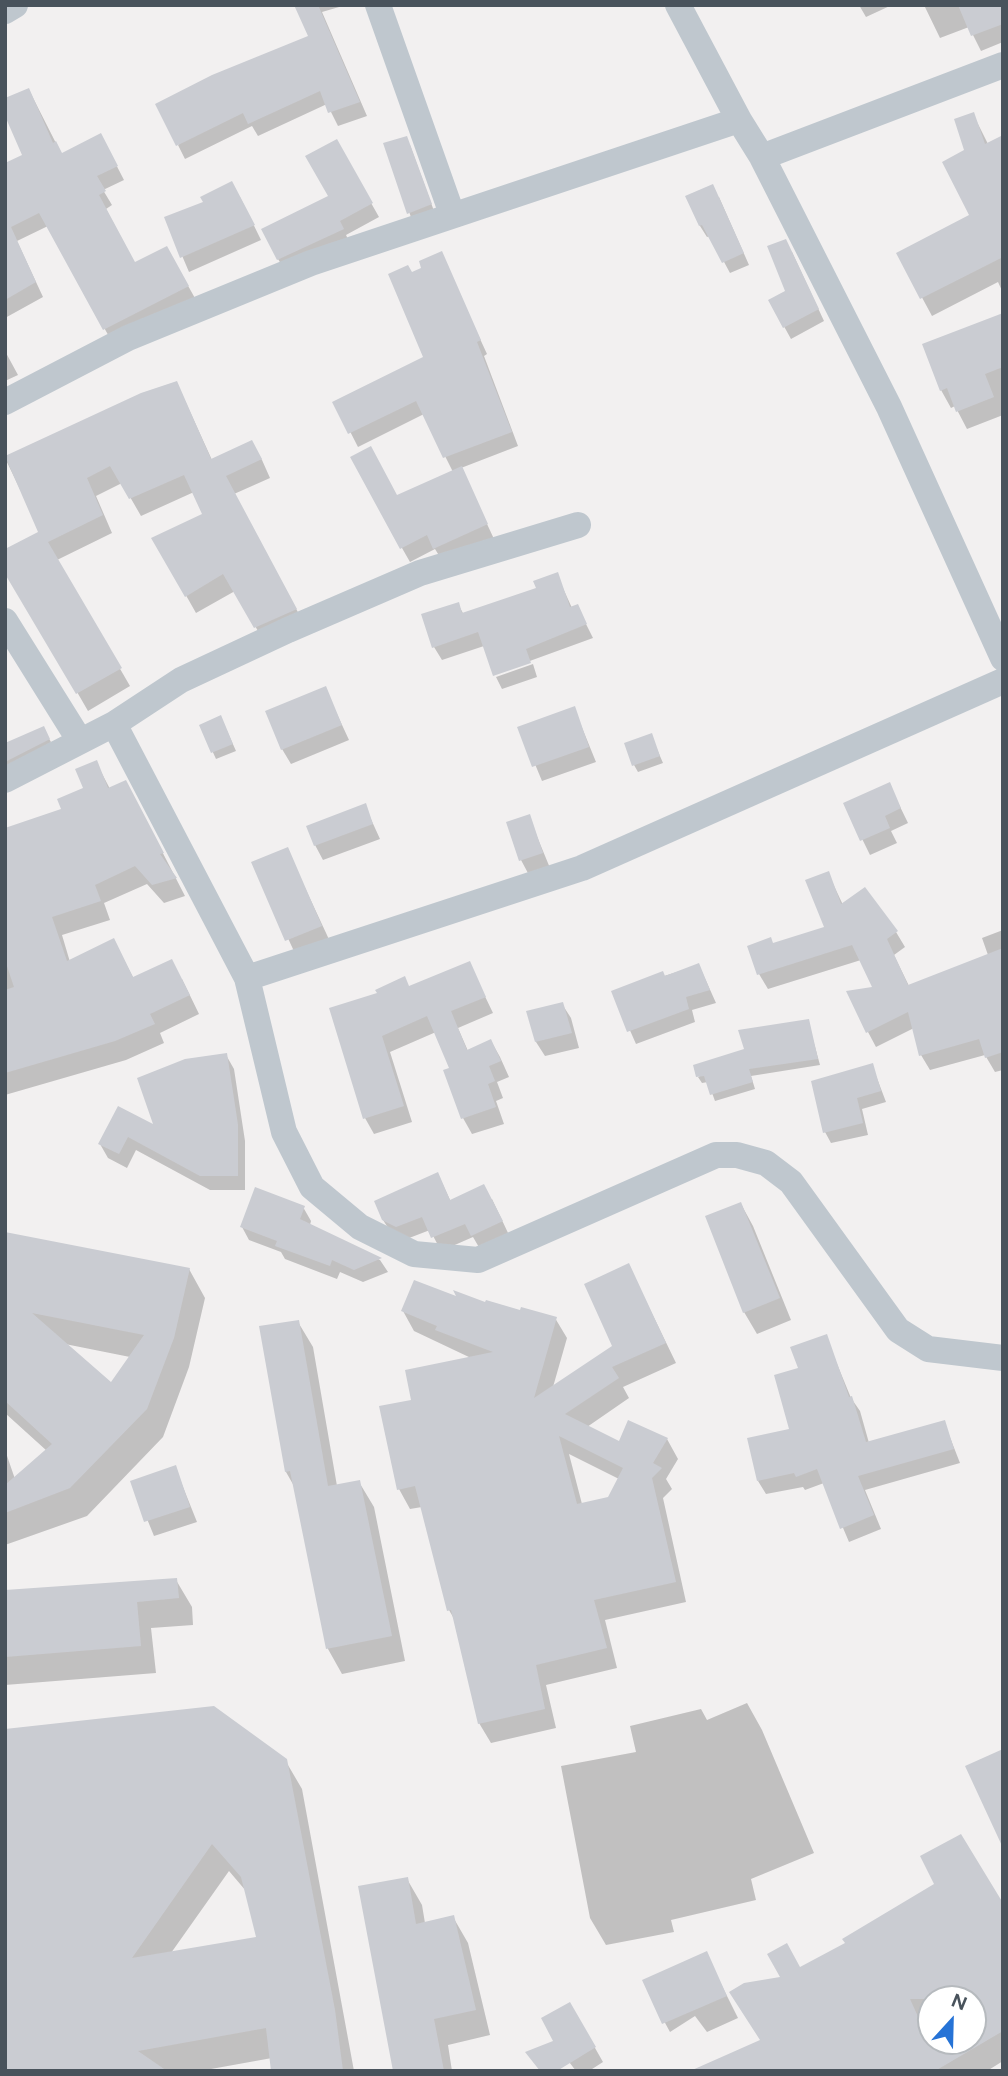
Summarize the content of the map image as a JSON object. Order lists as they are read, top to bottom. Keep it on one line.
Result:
{"north":"top"}
